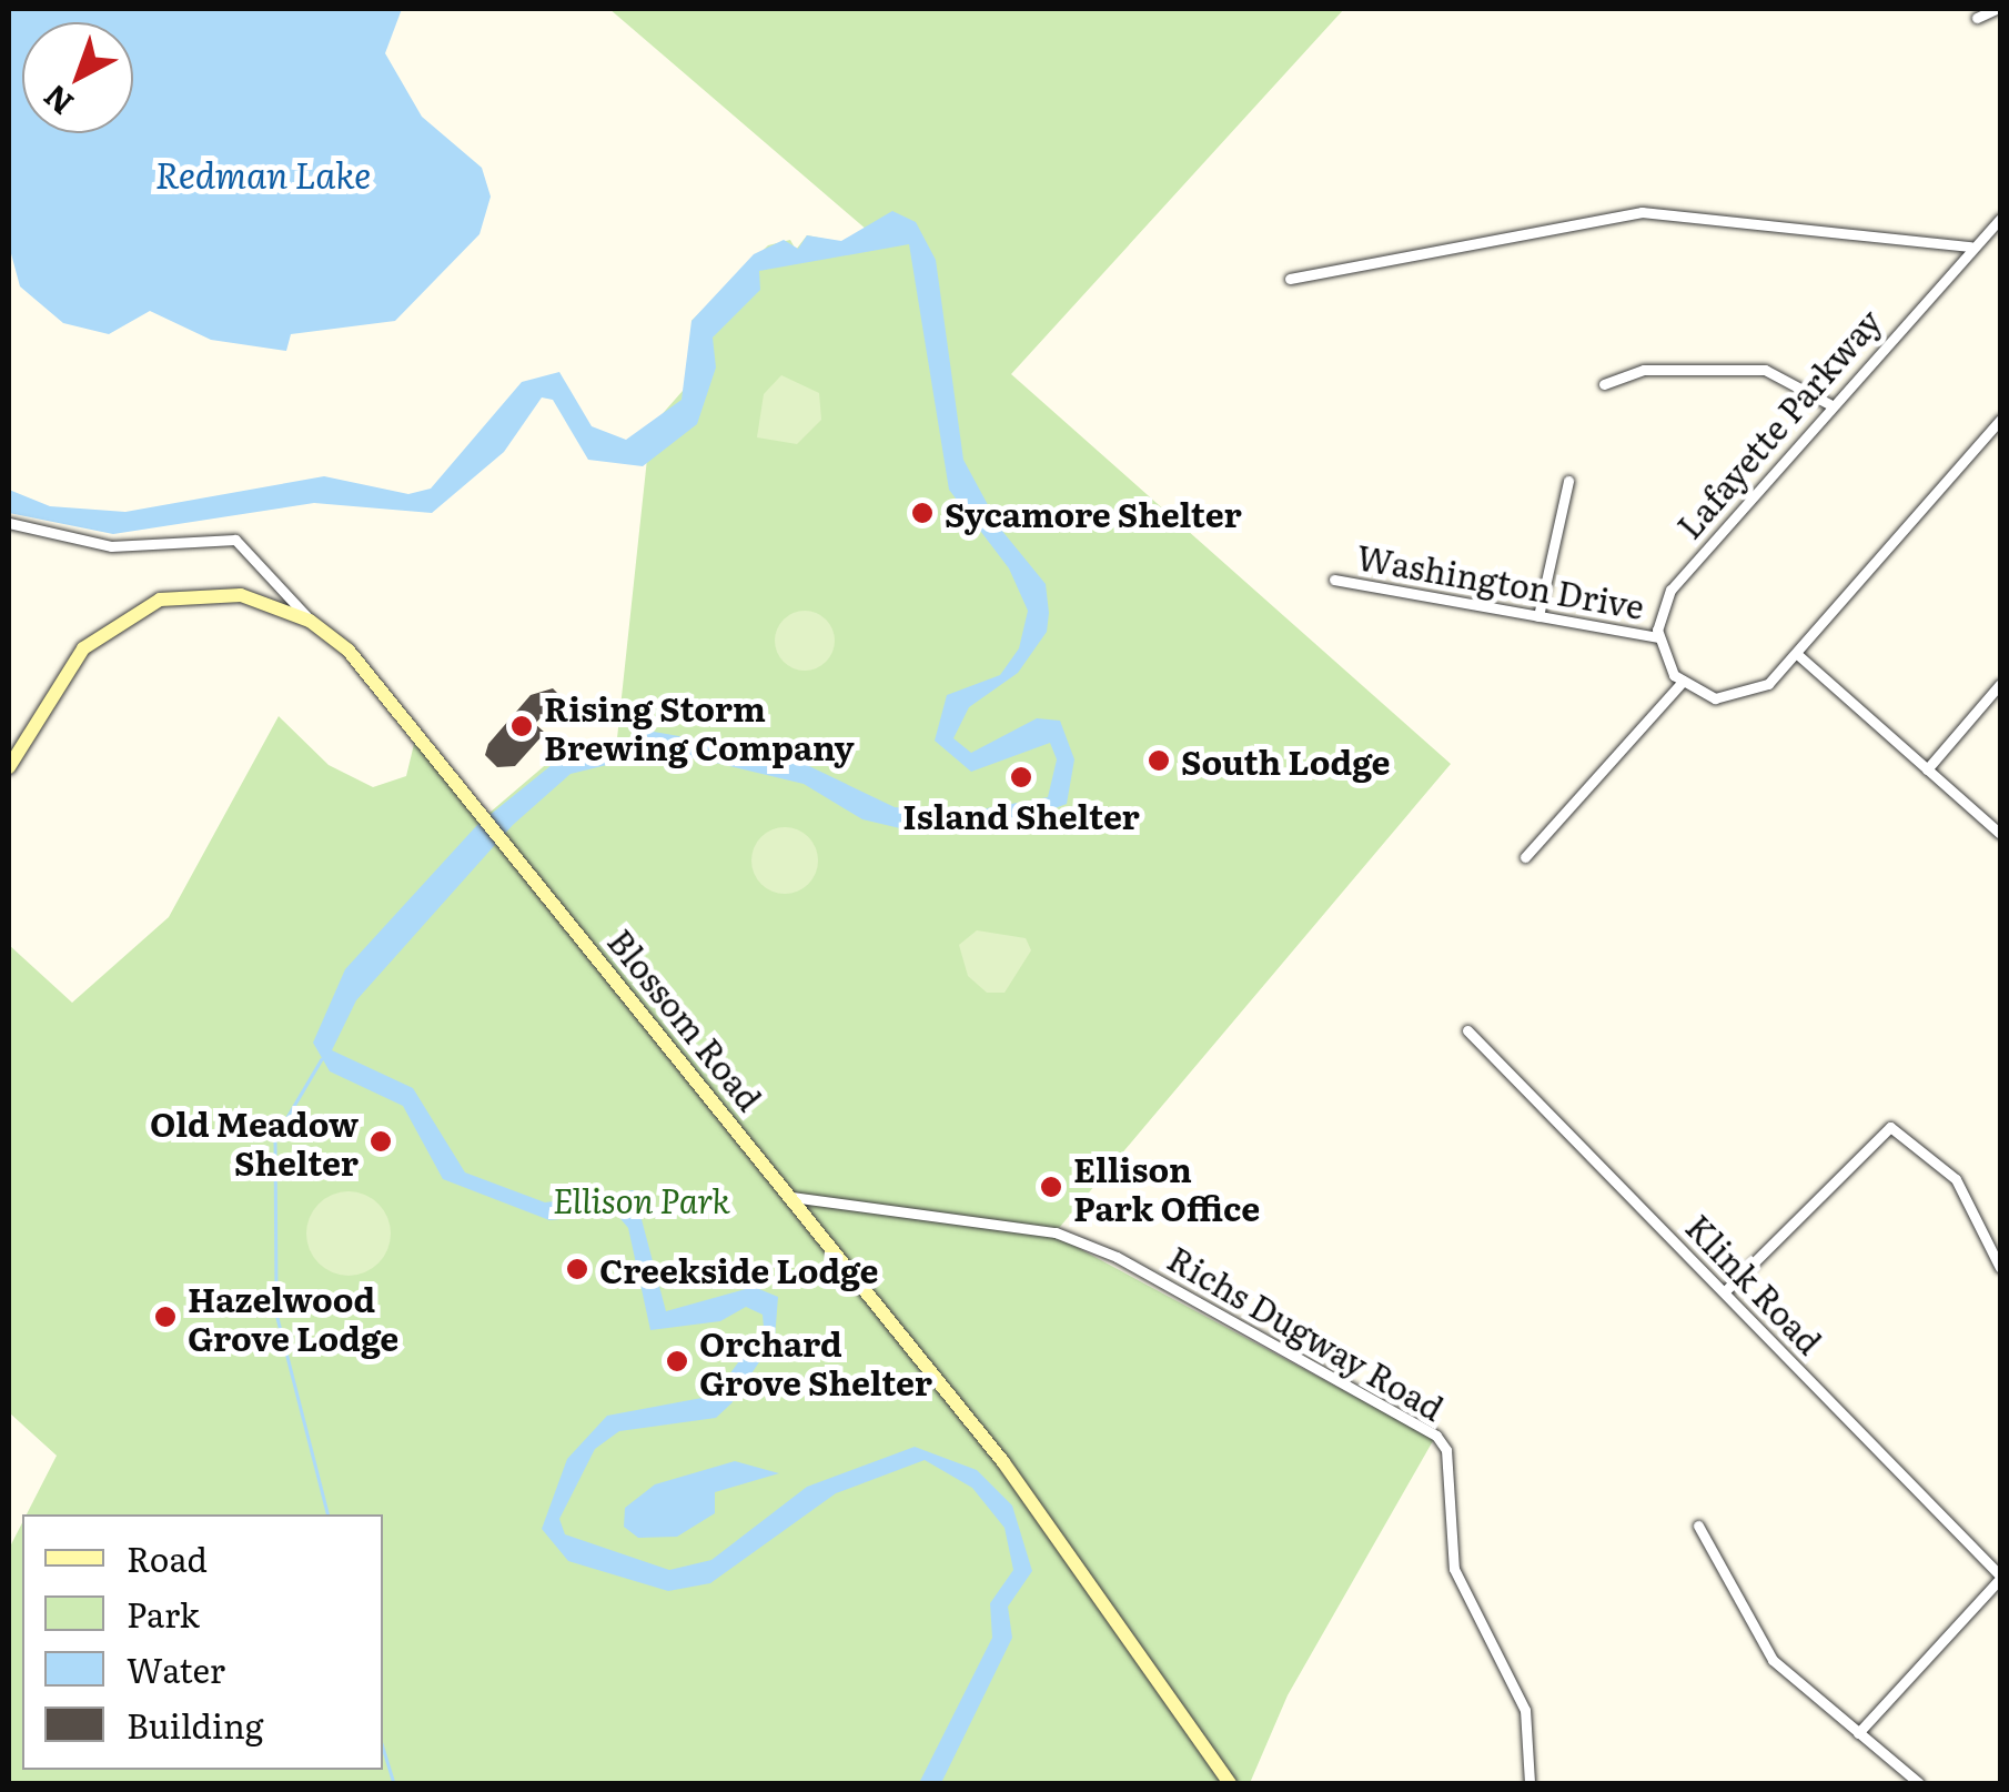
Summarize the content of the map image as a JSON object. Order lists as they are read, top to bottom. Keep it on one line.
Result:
{"streets":{"street":["Lafayette Parkway","Washington Drive","Blossom Road","Klink Road","Richs Dugway Road"]},"crossings":[["Lafayette Parkway","Washington Drive"],["Blossom Road","Richs Dugway Road"]],"water":["Redman Lake"],"parks":["Ellison Park"],"places":["Sycamore Shelter","Rising Storm Brewing Company","South Lodge","Island Shelter","Old Meadow Shelter","Ellison Park Office","Creekside Lodge","Hazelwood Grove Lodge","Orchard Grove Shelter"],"legend":["Road","Park","Water","Building"],"north":"bottom left"}
